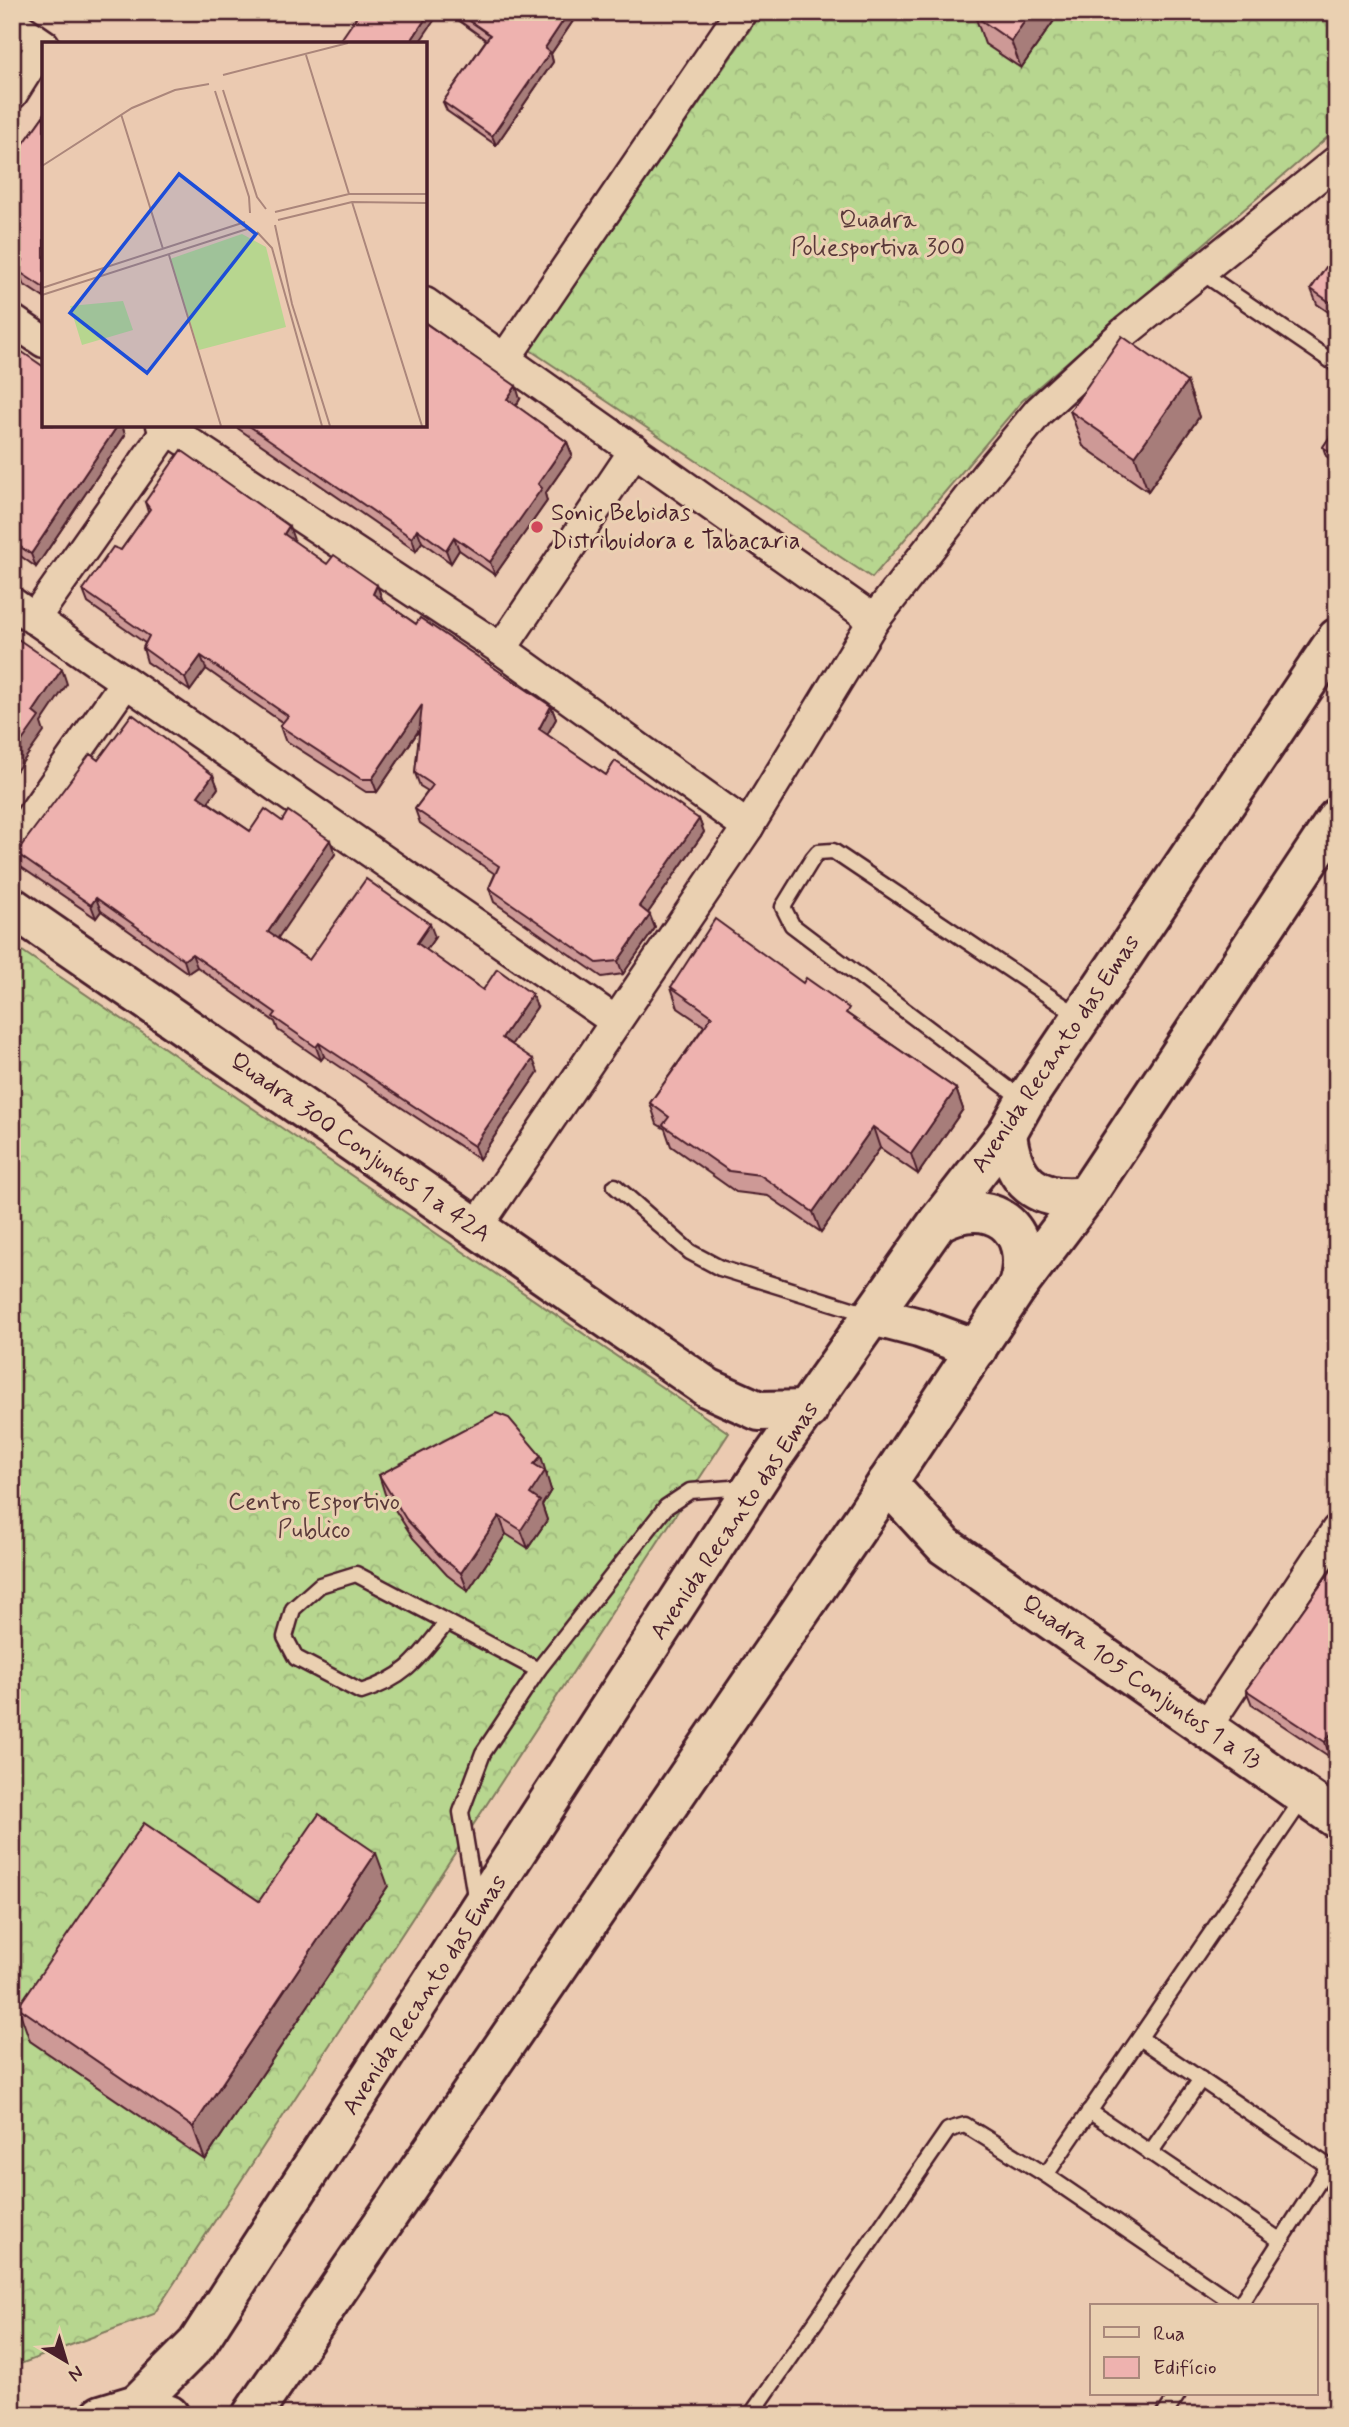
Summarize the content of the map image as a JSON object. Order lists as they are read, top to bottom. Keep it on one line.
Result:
{"streets":{"main road":["Avenida Recanto das Emas","Quadra 300 Conjuntos 1 a 42A","Quadra 105 Conjuntos 1 a 13"]},"crossings":[["Avenida Recanto das Emas","Quadra 300 Conjuntos 1 a 42A"]],"parks":["Quadra Poliesportiva 300","Centro Esportivo Publico"],"places":["Sonic Bebidas Distribuidora e Tabacaria"],"legend":["Rua","Edifício"],"north":"bottom right"}
